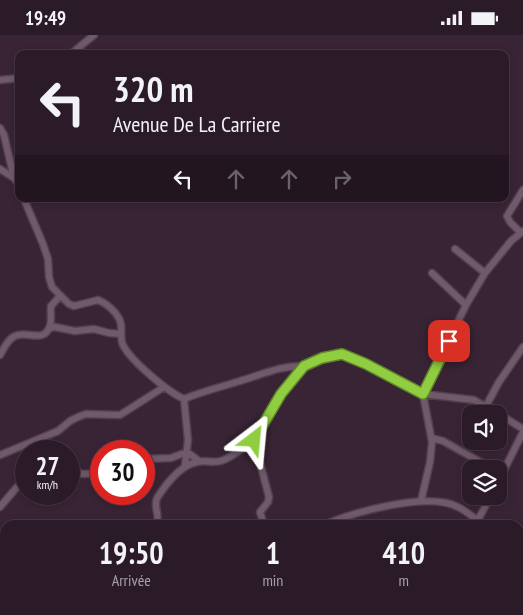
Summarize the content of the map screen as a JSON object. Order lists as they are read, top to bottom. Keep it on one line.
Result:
{"page":{"status":"19:49","turn":["320 m","Avenue De La Carriere"],"speed":"27 km/h","limit":"30","eta":["19:50","Arrivée","1","min","410","m"]}}
